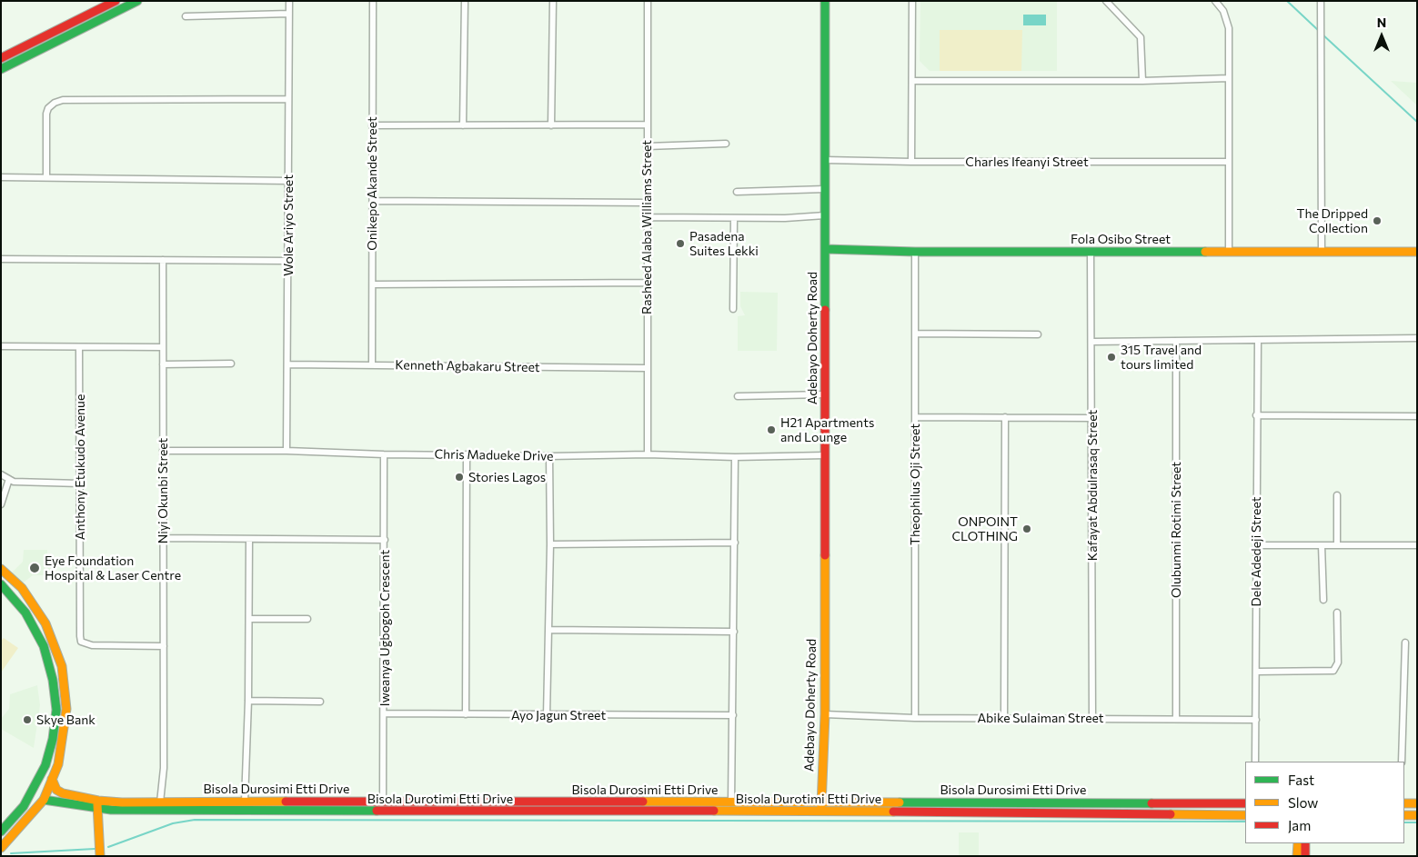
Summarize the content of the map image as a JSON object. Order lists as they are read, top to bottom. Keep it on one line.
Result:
{"streets":{"main road":["Fola Osibo Street","Adebayo Doherty Road","Bisola Durosimi Etti Drive","Bisola Durotimi Etti Drive"],"street":["Charles Ifeanyi Street","Onikepo Akande Street","Wole Ariyo Street","Rasheed Alaba Williams Street","Kenneth Agbakaru Street","Chris Madueke Drive","Anthony Etukudo Avenue","Theophilus Oji Street","Kafayat Abdulrasaq Street","Niyi Okunbi Street","Olubunmi Rotimi Street","Dele Adedeji Street","Iweanya Ugbogoh Crescent","Ayo Jagun Street","Abike Sulaiman Street"]},"crossings":[["Charles Ifeanyi Street","Adebayo Doherty Road"],["Onikepo Akande Street","Kenneth Agbakaru Street"],["Wole Ariyo Street","Kenneth Agbakaru Street"],["Wole Ariyo Street","Chris Madueke Drive"],["Rasheed Alaba Williams Street","Kenneth Agbakaru Street"],["Rasheed Alaba Williams Street","Chris Madueke Drive"],["Fola Osibo Street","Adebayo Doherty Road"],["Fola Osibo Street","Theophilus Oji Street"],["Fola Osibo Street","Kafayat Abdulrasaq Street"],["Adebayo Doherty Road","Chris Madueke Drive"],["Adebayo Doherty Road","Abike Sulaiman Street"],["Adebayo Doherty Road","Bisola Durosimi Etti Drive"],["Adebayo Doherty Road","Bisola Durotimi Etti Drive"],["Chris Madueke Drive","Niyi Okunbi Street"],["Chris Madueke Drive","Iweanya Ugbogoh Crescent"],["Anthony Etukudo Avenue","Niyi Okunbi Street"],["Theophilus Oji Street","Abike Sulaiman Street"],["Kafayat Abdulrasaq Street","Abike Sulaiman Street"],["Niyi Okunbi Street","Bisola Durosimi Etti Drive"],["Olubunmi Rotimi Street","Abike Sulaiman Street"],["Dele Adedeji Street","Abike Sulaiman Street"],["Iweanya Ugbogoh Crescent","Ayo Jagun Street"],["Iweanya Ugbogoh Crescent","Bisola Durosimi Etti Drive"],["Bisola Durosimi Etti Drive","Bisola Durotimi Etti Drive"]],"places":["The Dripped Collection","Pasadena Suites Lekki","315 Travel and tours limited","H21 Apartments and Lounge","Stories Lagos","ONPOINT CLOTHING","Eye Foundation Hospital & Laser Centre","Skye Bank"],"legend":["Fast","Slow","Jam"],"north":"top"}
